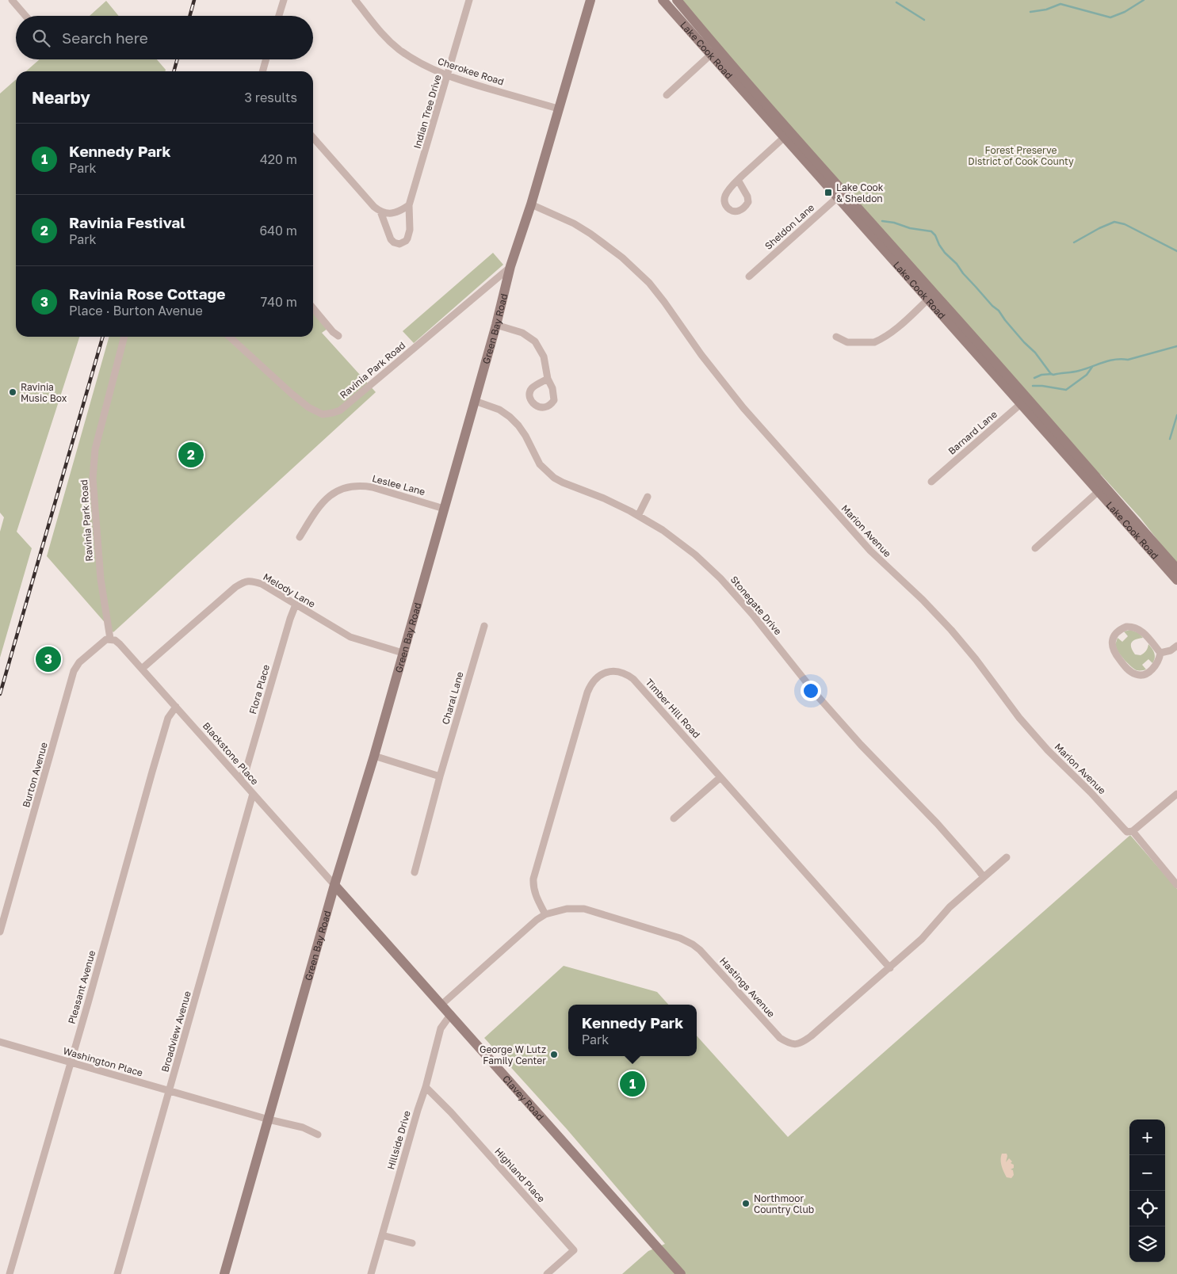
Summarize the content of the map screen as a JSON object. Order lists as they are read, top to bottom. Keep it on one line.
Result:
{"streets":{"main road":["Lake Cook Road","Green Bay Road","Clavey Road"],"street":["Cherokee Road","Indian Tree Drive","Sheldon Lane","Ravinia Park Road","Barnard Lane","Leslee Lane","Marion Avenue","Melody Lane","Stonegate Drive","Flora Place","Charal Lane","Timber Hill Road","Blackstone Place","Burton Avenue","Pleasant Avenue","Hastings Avenue","Broadview Avenue","Washington Place","Hillside Drive","Highland Place"]},"crossings":[["Lake Cook Road","Sheldon Lane"],["Lake Cook Road","Barnard Lane"],["Cherokee Road","Indian Tree Drive"],["Cherokee Road","Green Bay Road"],["Green Bay Road","Ravinia Park Road"],["Green Bay Road","Leslee Lane"],["Green Bay Road","Marion Avenue"],["Green Bay Road","Melody Lane"],["Green Bay Road","Stonegate Drive"],["Green Bay Road","Blackstone Place"],["Green Bay Road","Washington Place"],["Green Bay Road","Clavey Road"],["Ravinia Park Road","Blackstone Place"],["Ravinia Park Road","Burton Avenue"],["Melody Lane","Flora Place"],["Melody Lane","Blackstone Place"],["Stonegate Drive","Hastings Avenue"],["Flora Place","Blackstone Place"],["Timber Hill Road","Hastings Avenue"],["Blackstone Place","Burton Avenue"],["Blackstone Place","Pleasant Avenue"],["Blackstone Place","Broadview Avenue"],["Blackstone Place","Clavey Road"],["Pleasant Avenue","Washington Place"],["Hastings Avenue","Clavey Road"],["Broadview Avenue","Washington Place"],["Clavey Road","Hillside Drive"],["Hillside Drive","Highland Place"]],"parks":["Forest Preserve District of Cook County"],"places":{"transit":["Lake Cook & Sheldon"],"other":["Ravinia Music Box","George W Lutz Family Center","Northmoor Country Club"]},"page":{"search":"Search here","heading":["Nearby","3 results"],"list":[{"mark":"1","name":"Kennedy Park","note":"Park","value":"420 m"},{"mark":"2","name":"Ravinia Festival","note":"Park","value":"640 m"},{"mark":"3","name":"Ravinia Rose Cottage","note":"Place · Burton Avenue","value":"740 m"}],"pins":["2","3","1"],"popup":["Kennedy Park","Park"],"map_buttons":["+","−"]}}
